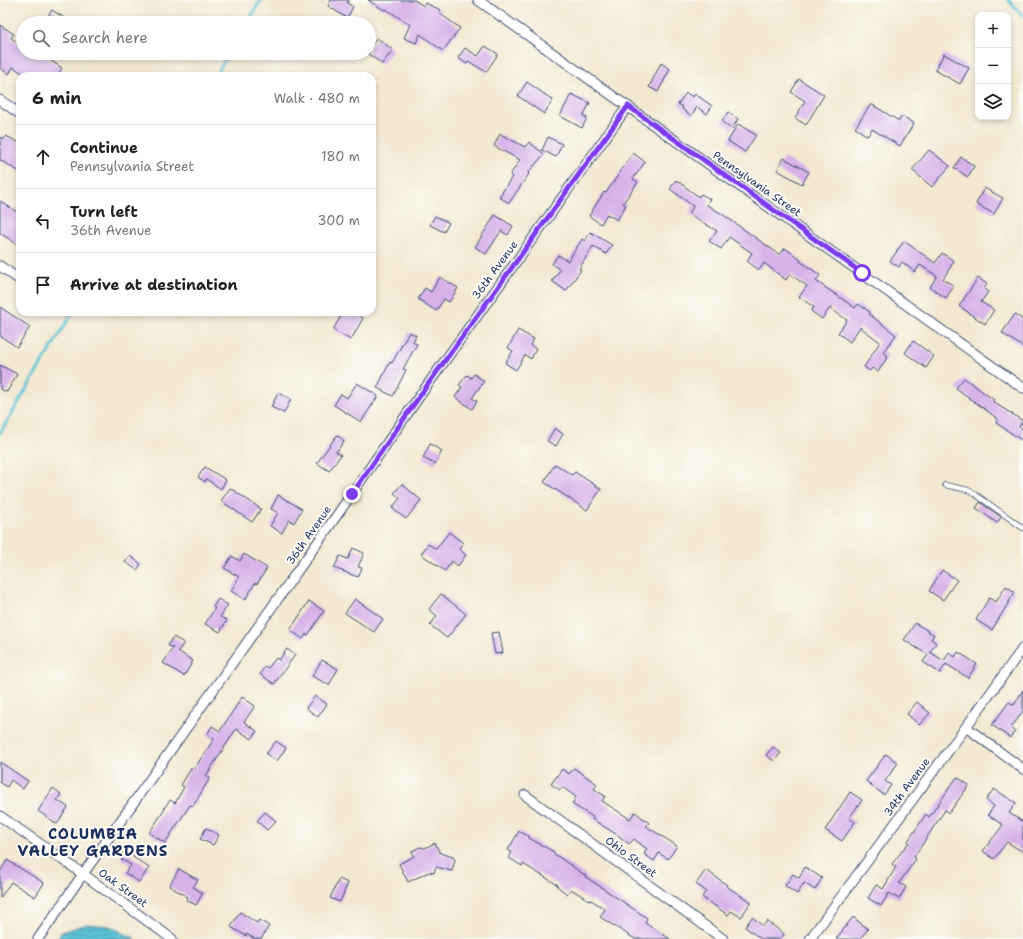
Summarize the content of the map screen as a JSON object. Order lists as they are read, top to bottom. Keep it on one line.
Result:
{"streets":{"street":["Pennsylvania Street","36th Avenue","34th Avenue","Ohio Street","Oak Street"]},"crossings":[["Pennsylvania Street","36th Avenue"],["36th Avenue","Oak Street"]],"districts":["COLUMBIA VALLEY GARDENS"],"page":{"map_buttons":["+","−"],"search":"Search here","heading":["6 min","Walk · 480 m"],"list":[["Continue","Pennsylvania Street","180 m"],["Turn left","36th Avenue","300 m"],"Arrive at destination"]}}
